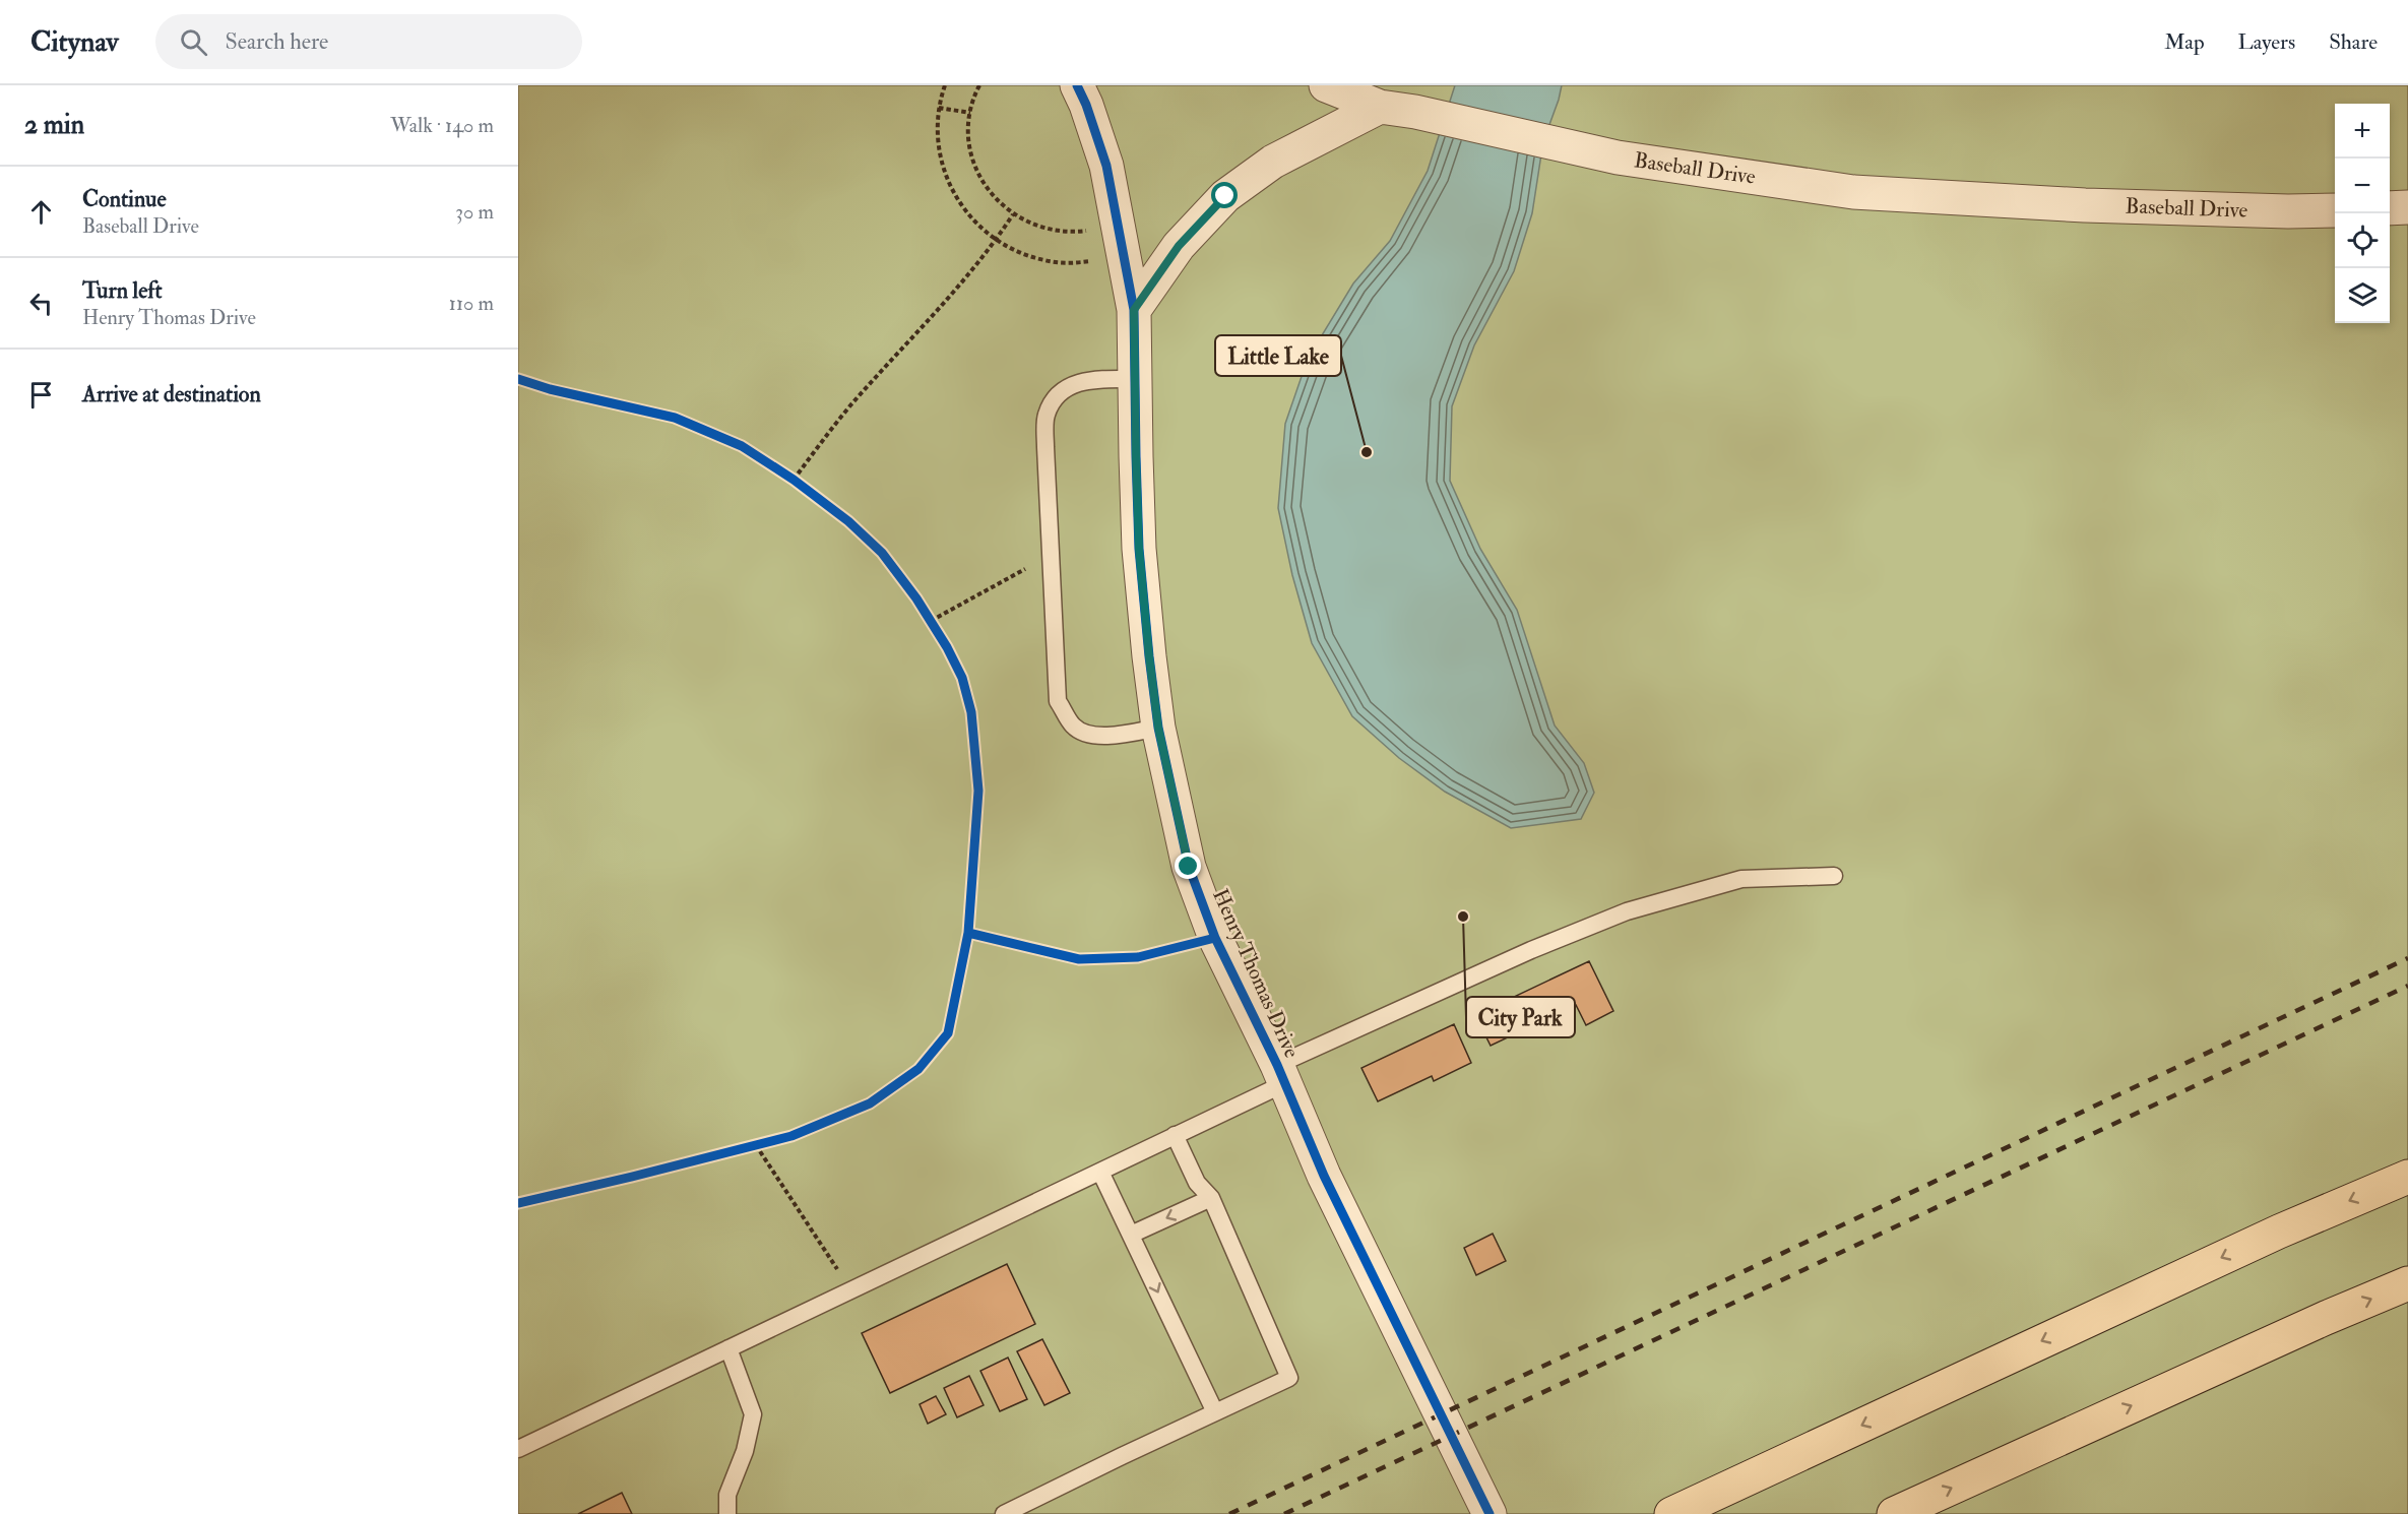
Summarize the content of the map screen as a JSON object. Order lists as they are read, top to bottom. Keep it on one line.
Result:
{"streets":{"street":["Baseball Drive","Henry Thomas Drive"]},"places":["Little Lake","City Park"],"page":{"header":"Citynav","search":"Search here","nav":["Map","Layers","Share"],"heading":["2 min","Walk · 140 m"],"map_buttons":["+","−"],"list":[["Continue","Baseball Drive","30 m"],["Turn left","Henry Thomas Drive","110 m"],"Arrive at destination"]}}
